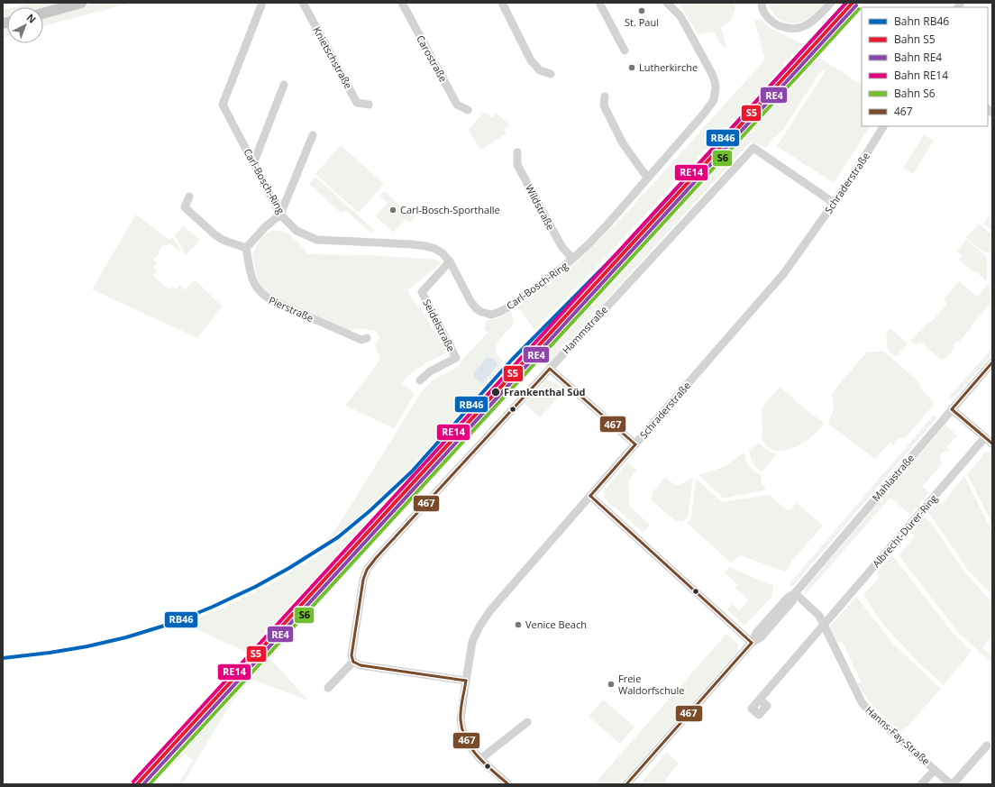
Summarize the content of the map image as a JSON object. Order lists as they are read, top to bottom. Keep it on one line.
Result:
{"streets":{"street":["Knietschstraße","Carostraße","Carl-Bosch-Ring","Schraderstraße","Wildstraße","Pierstraße","Seidelstraße","Hammstraße","Mahlastraße","Albrecht-Dürer-Ring","Hanns-Fay-Straße"]},"crossings":[["Carl-Bosch-Ring","Wildstraße"],["Carl-Bosch-Ring","Seidelstraße"],["Schraderstraße","Hammstraße"],["Mahlastraße","Hanns-Fay-Straße"],["Albrecht-Dürer-Ring","Hanns-Fay-Straße"]],"places":["St. Paul","Lutherkirche","Carl-Bosch-Sporthalle","Frankenthal Süd","Venice Beach","Freie Waldorfschule"],"lines":["rail line RB46","rail line S5","rail line RE14","rail line RE4","rail line S6","transit line 467"],"legend":["Bahn RB46","Bahn S5","Bahn RE4","Bahn RE14","Bahn S6","467"],"north":"top right"}
